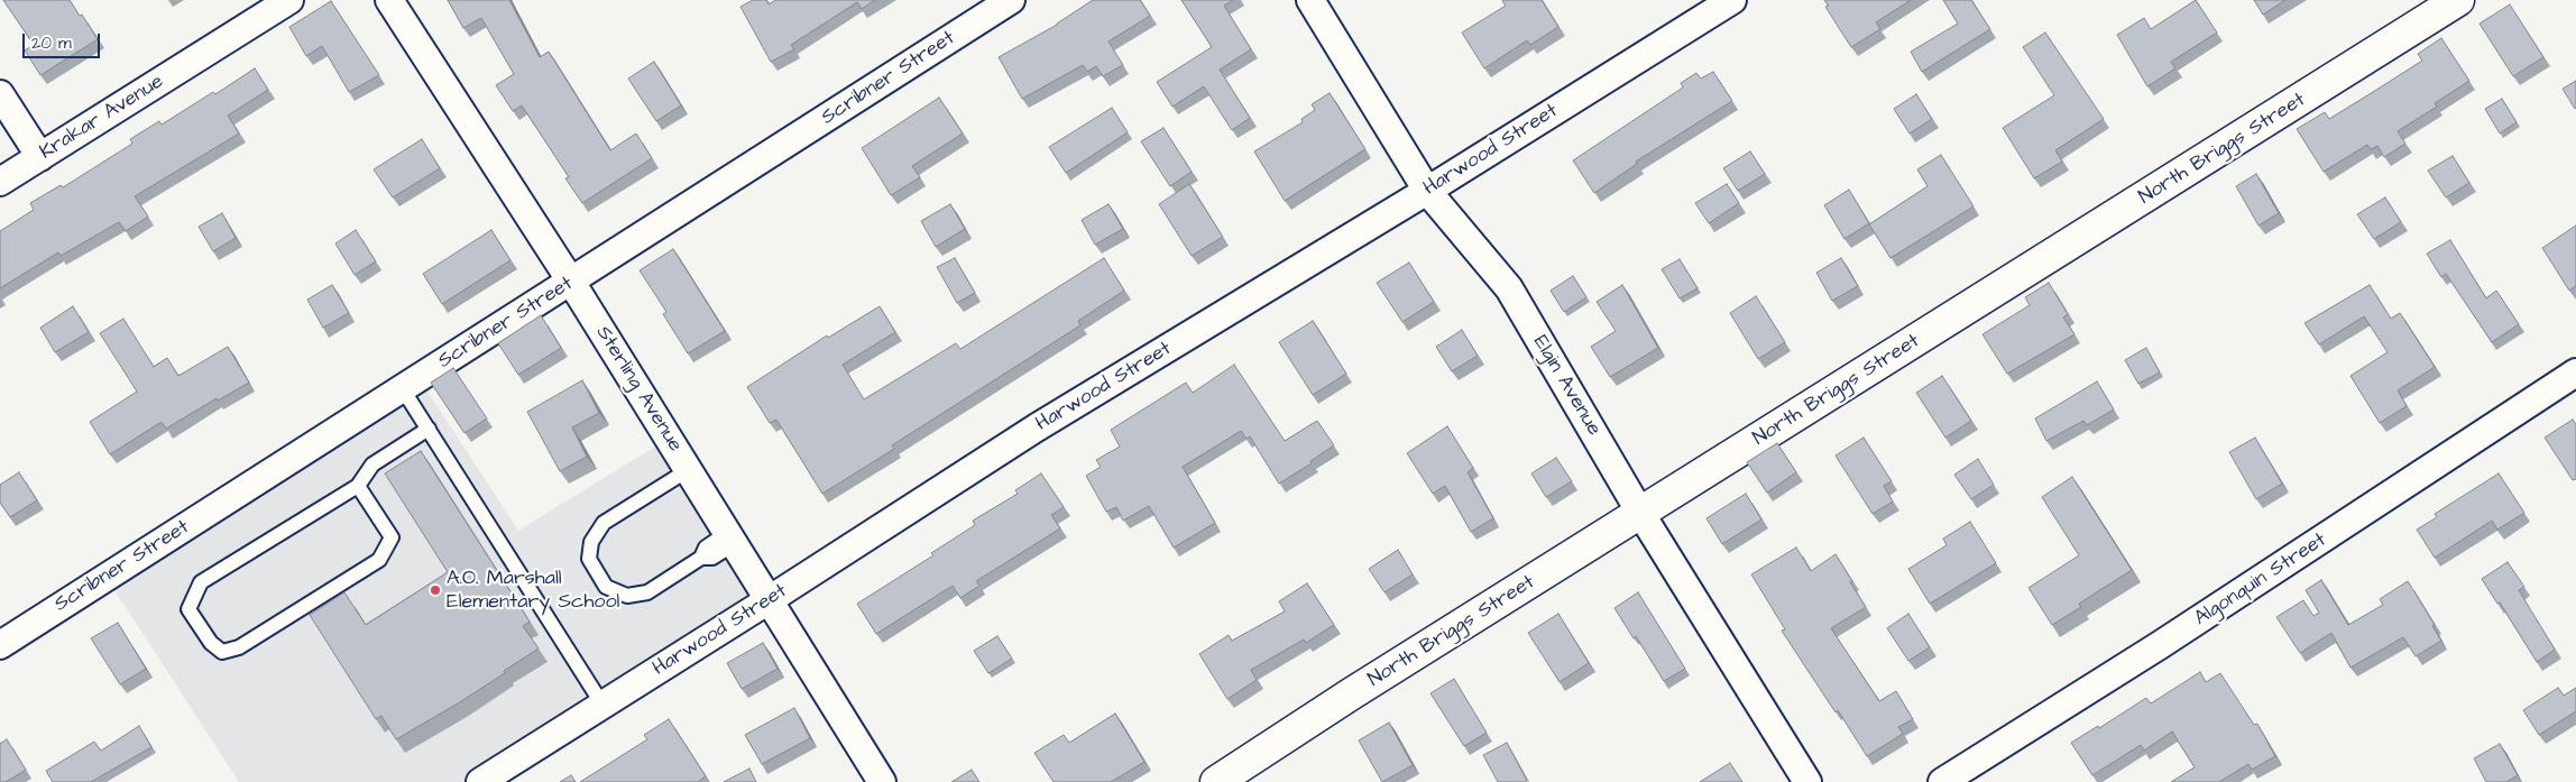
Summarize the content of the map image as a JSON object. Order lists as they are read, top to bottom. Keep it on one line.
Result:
{"streets":{"street":["Scribner Street","Krakar Avenue","North Briggs Street","Harwood Street","Elgin Avenue","Sterling Avenue","Algonquin Street"]},"crossings":[["Scribner Street","Sterling Avenue"],["North Briggs Street","Elgin Avenue"],["Harwood Street","Elgin Avenue"],["Harwood Street","Sterling Avenue"]],"places":["A.O. Marshall Elementary School"],"scale_bar":"20 m"}
